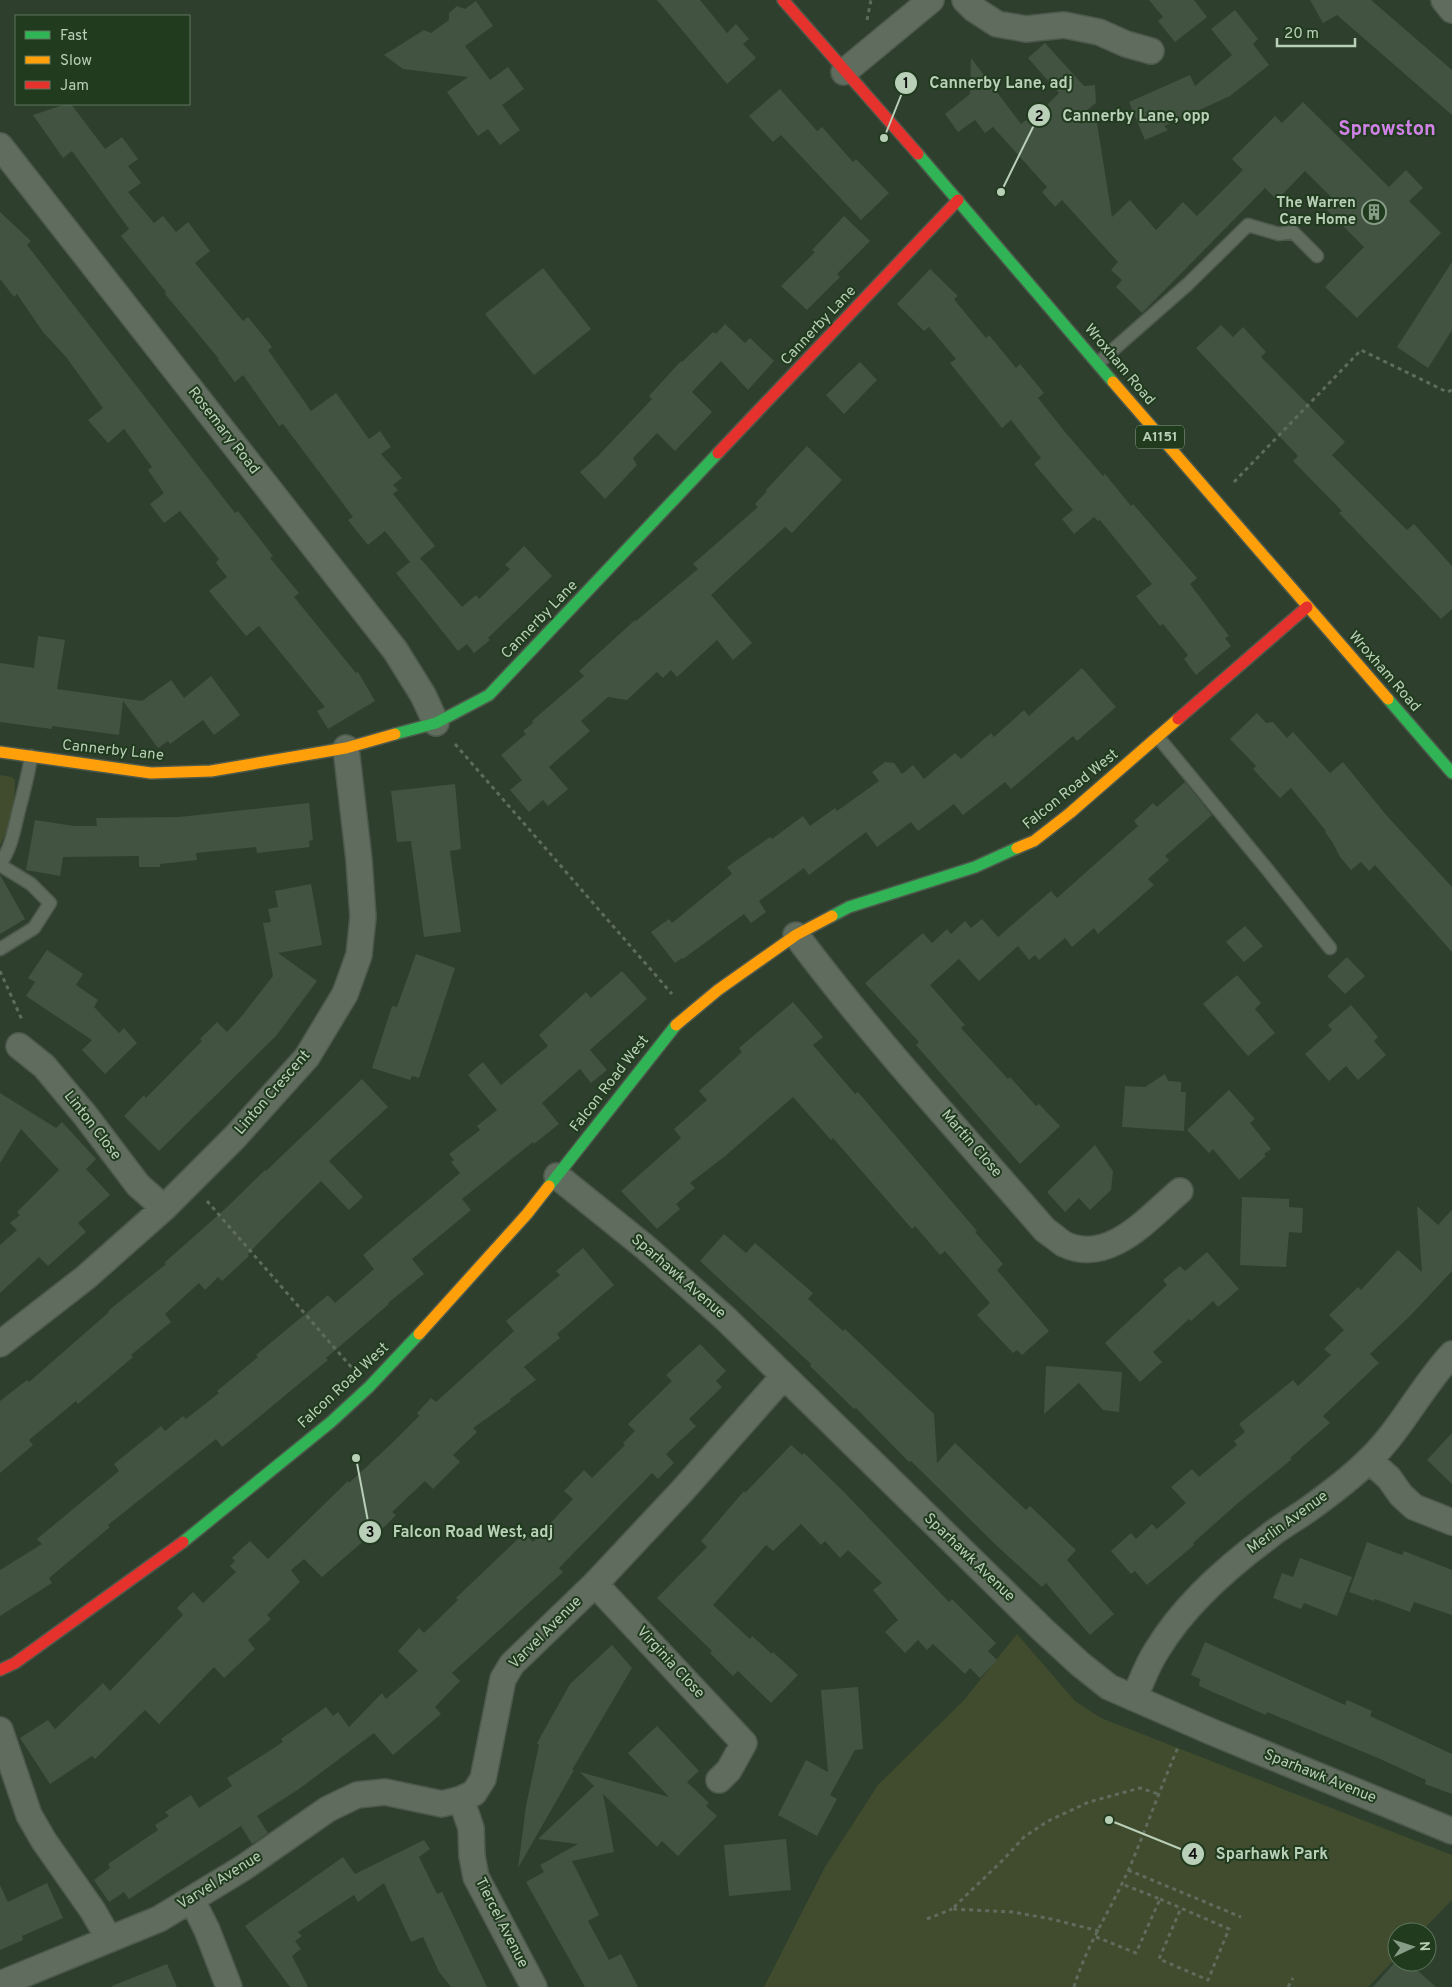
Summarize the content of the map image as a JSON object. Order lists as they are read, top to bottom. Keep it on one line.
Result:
{"streets":{"street":["Cannerby Lane","Wroxham Road","Rosemary Road","A1151","Falcon Road West","Linton Crescent","Linton Close","Martin Close","Sparhawk Avenue","Merlin Avenue","Varvel Avenue","Virginia Close","Tiercel Avenue"]},"crossings":[["Cannerby Lane","Wroxham Road"],["Cannerby Lane","Rosemary Road"],["Cannerby Lane","Linton Crescent"],["Wroxham Road","Falcon Road West"],["Falcon Road West","Martin Close"],["Falcon Road West","Sparhawk Avenue"],["Linton Crescent","Linton Close"],["Sparhawk Avenue","Merlin Avenue"],["Sparhawk Avenue","Varvel Avenue"],["Varvel Avenue","Virginia Close"],["Varvel Avenue","Tiercel Avenue"]],"districts":["Sprowston"],"places":{"other":["Cannerby Lane, adj","Cannerby Lane, opp","Falcon Road West, adj","Sparhawk Park"],"building":["The Warren Care Home"]},"legend":["Fast","Slow","Jam"],"scale_bar":"20 m","north":"right"}
